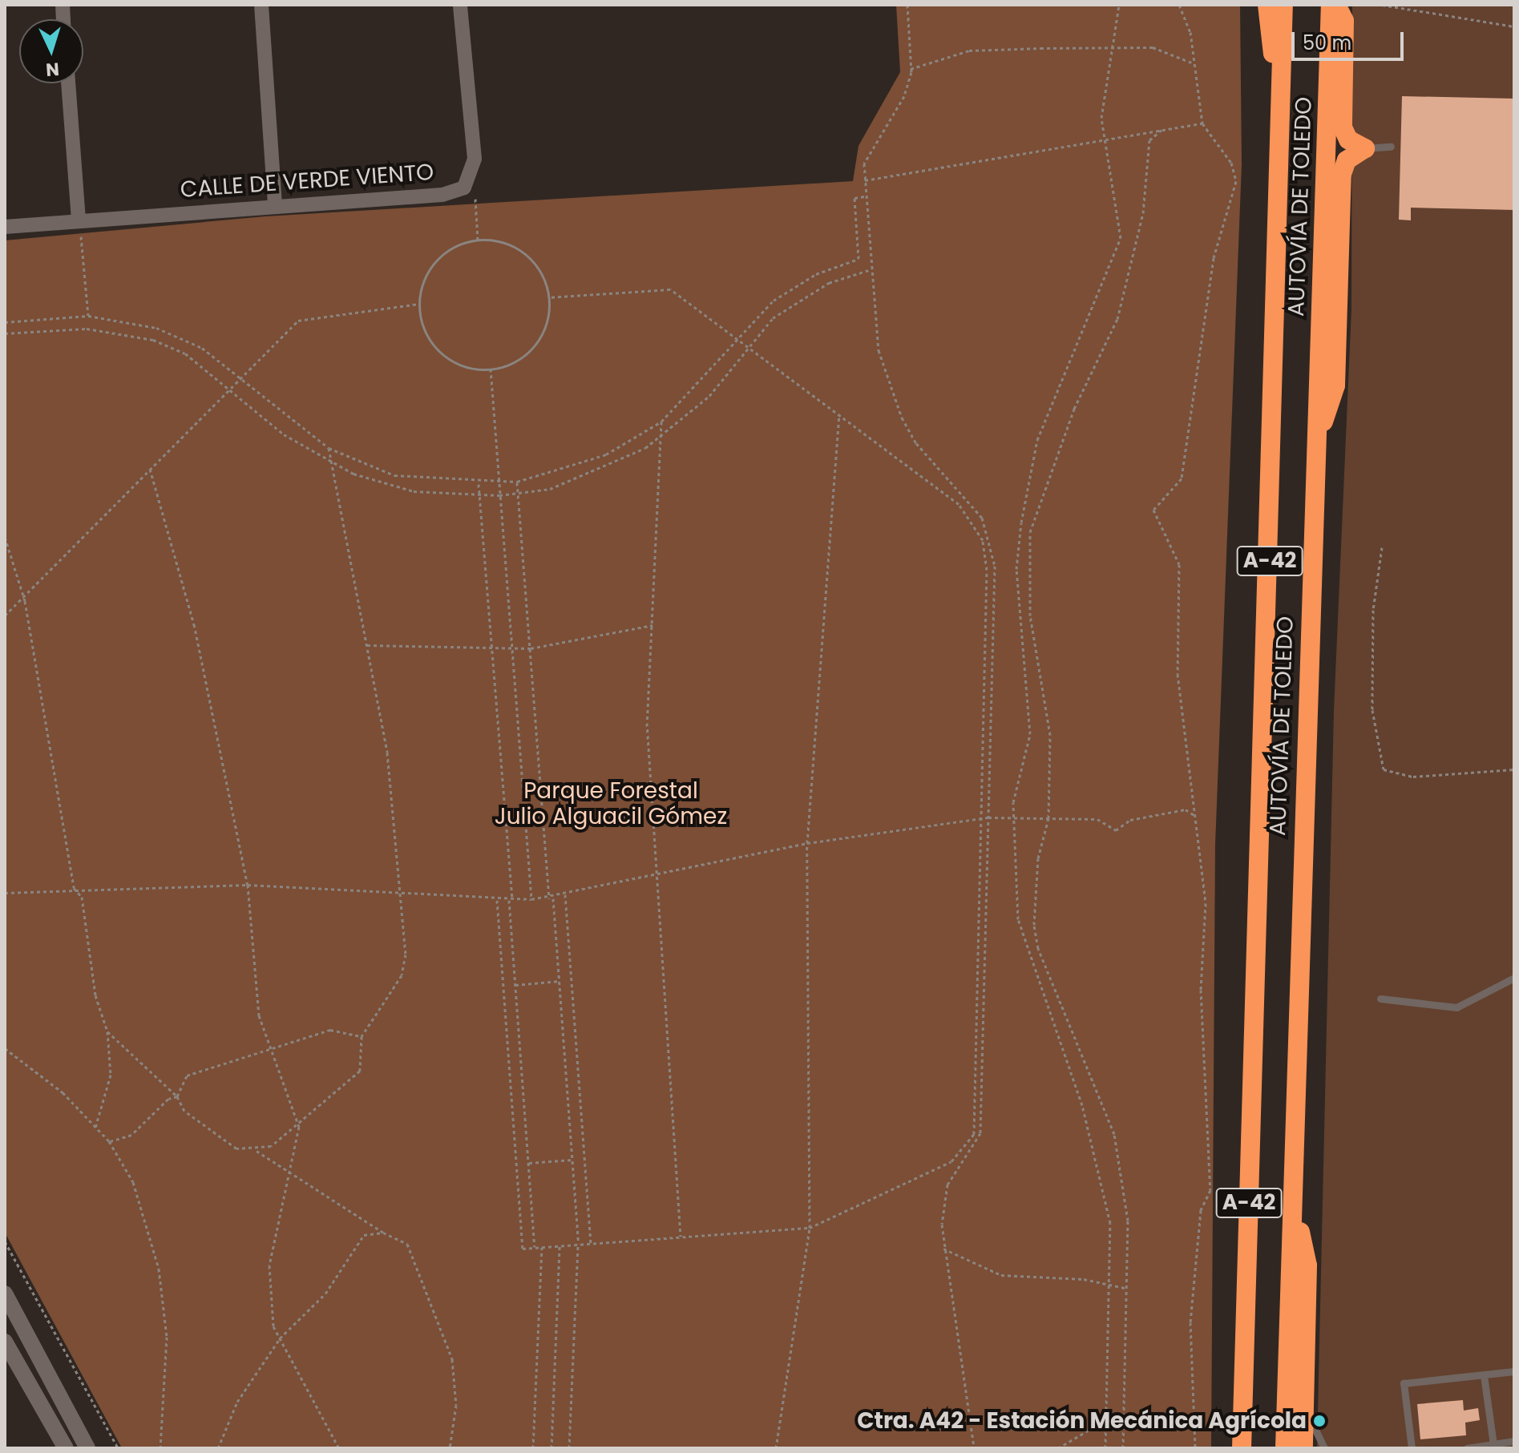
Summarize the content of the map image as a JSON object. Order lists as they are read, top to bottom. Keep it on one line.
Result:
{"streets":{"highway":["AUTOVÍA DE TOLEDO","A-42"],"street":["CALLE DE VERDE VIENTO"]},"parks":["Parque Forestal Julio Alguacil Gómez"],"places":["Ctra. A42 - Estación Mecánica Agrícola"],"scale_bar":"50 m","north":"bottom"}
